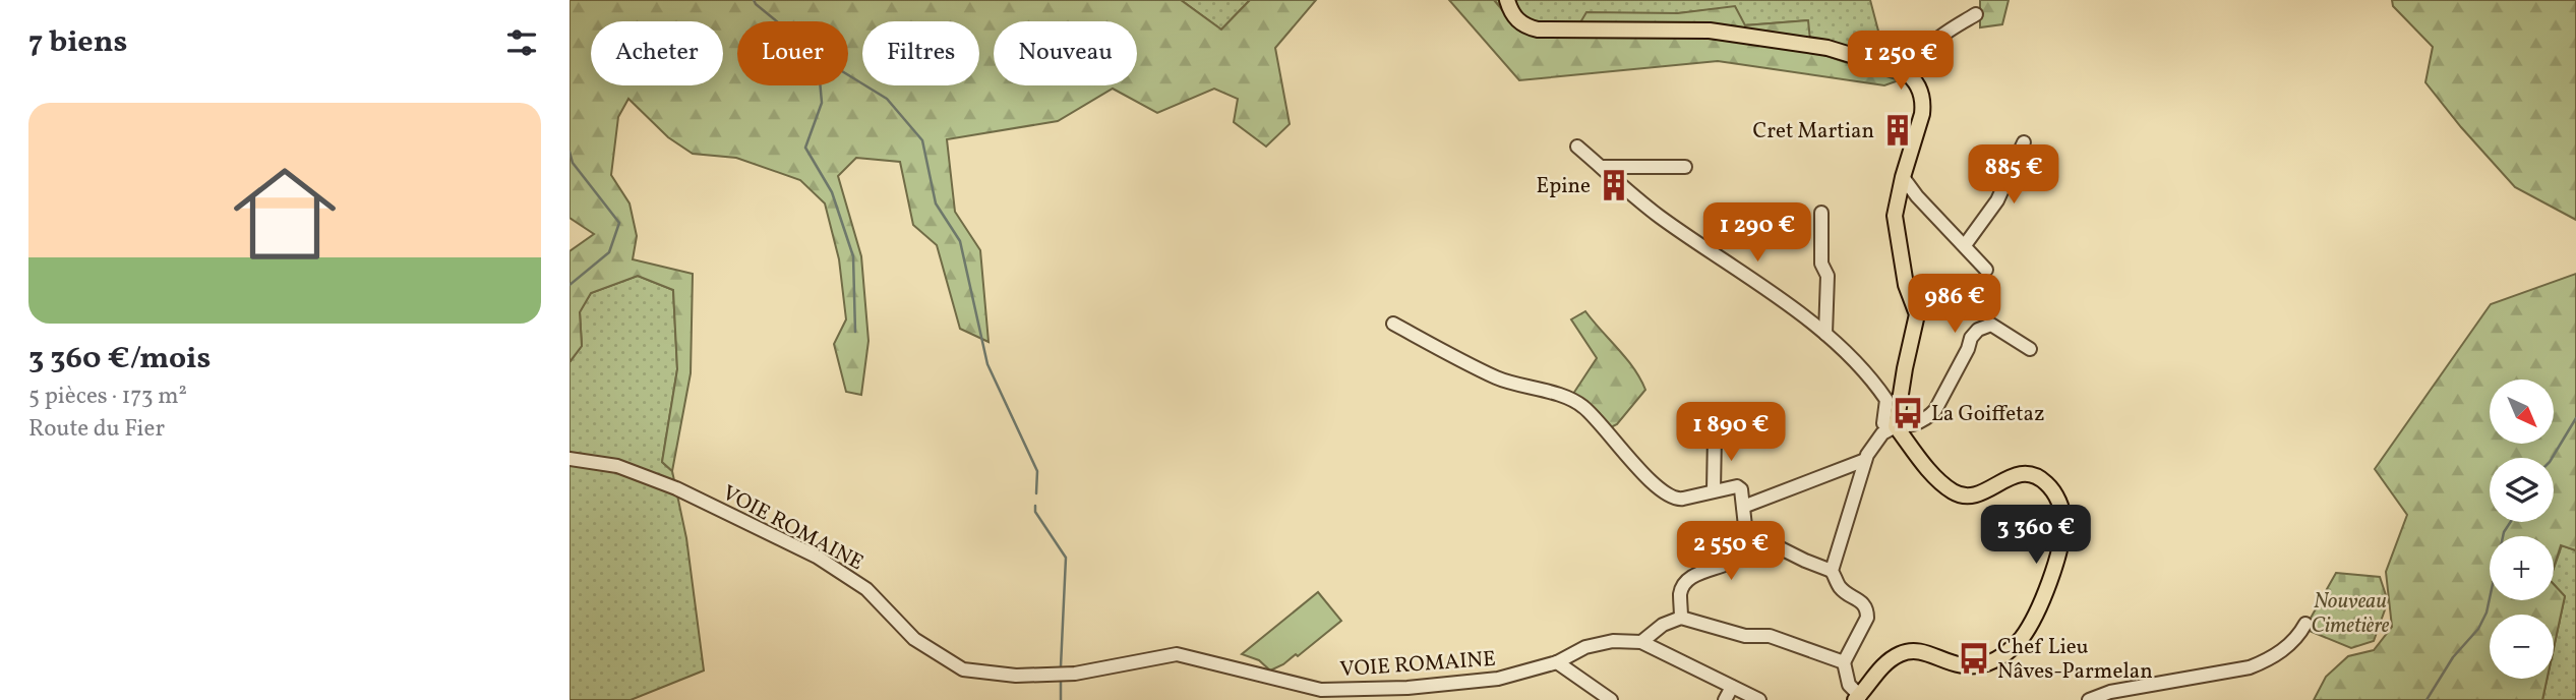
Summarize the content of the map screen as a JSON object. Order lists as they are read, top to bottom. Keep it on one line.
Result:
{"streets":{"street":["VOIE ROMAINE"]},"parks":["Nouveau Cimetière"],"places":{"building":["Cret Martian","Epine"],"bus stop":["La Goiffetaz","Chef Lieu Nâves-Parmelan"]},"north":"bottom right","page":{"heading":"7 biens","chip":["Acheter","Louer","Filtres","Nouveau"],"price":["1 250 €","885 €","1 290 €","986 €","1 890 €","3 360 €","2 550 €"],"list":[{"name":"3 360 €/mois","note":"5 pièces · 173 m² · Route du Fier"}],"map_buttons":["+","−"]}}
